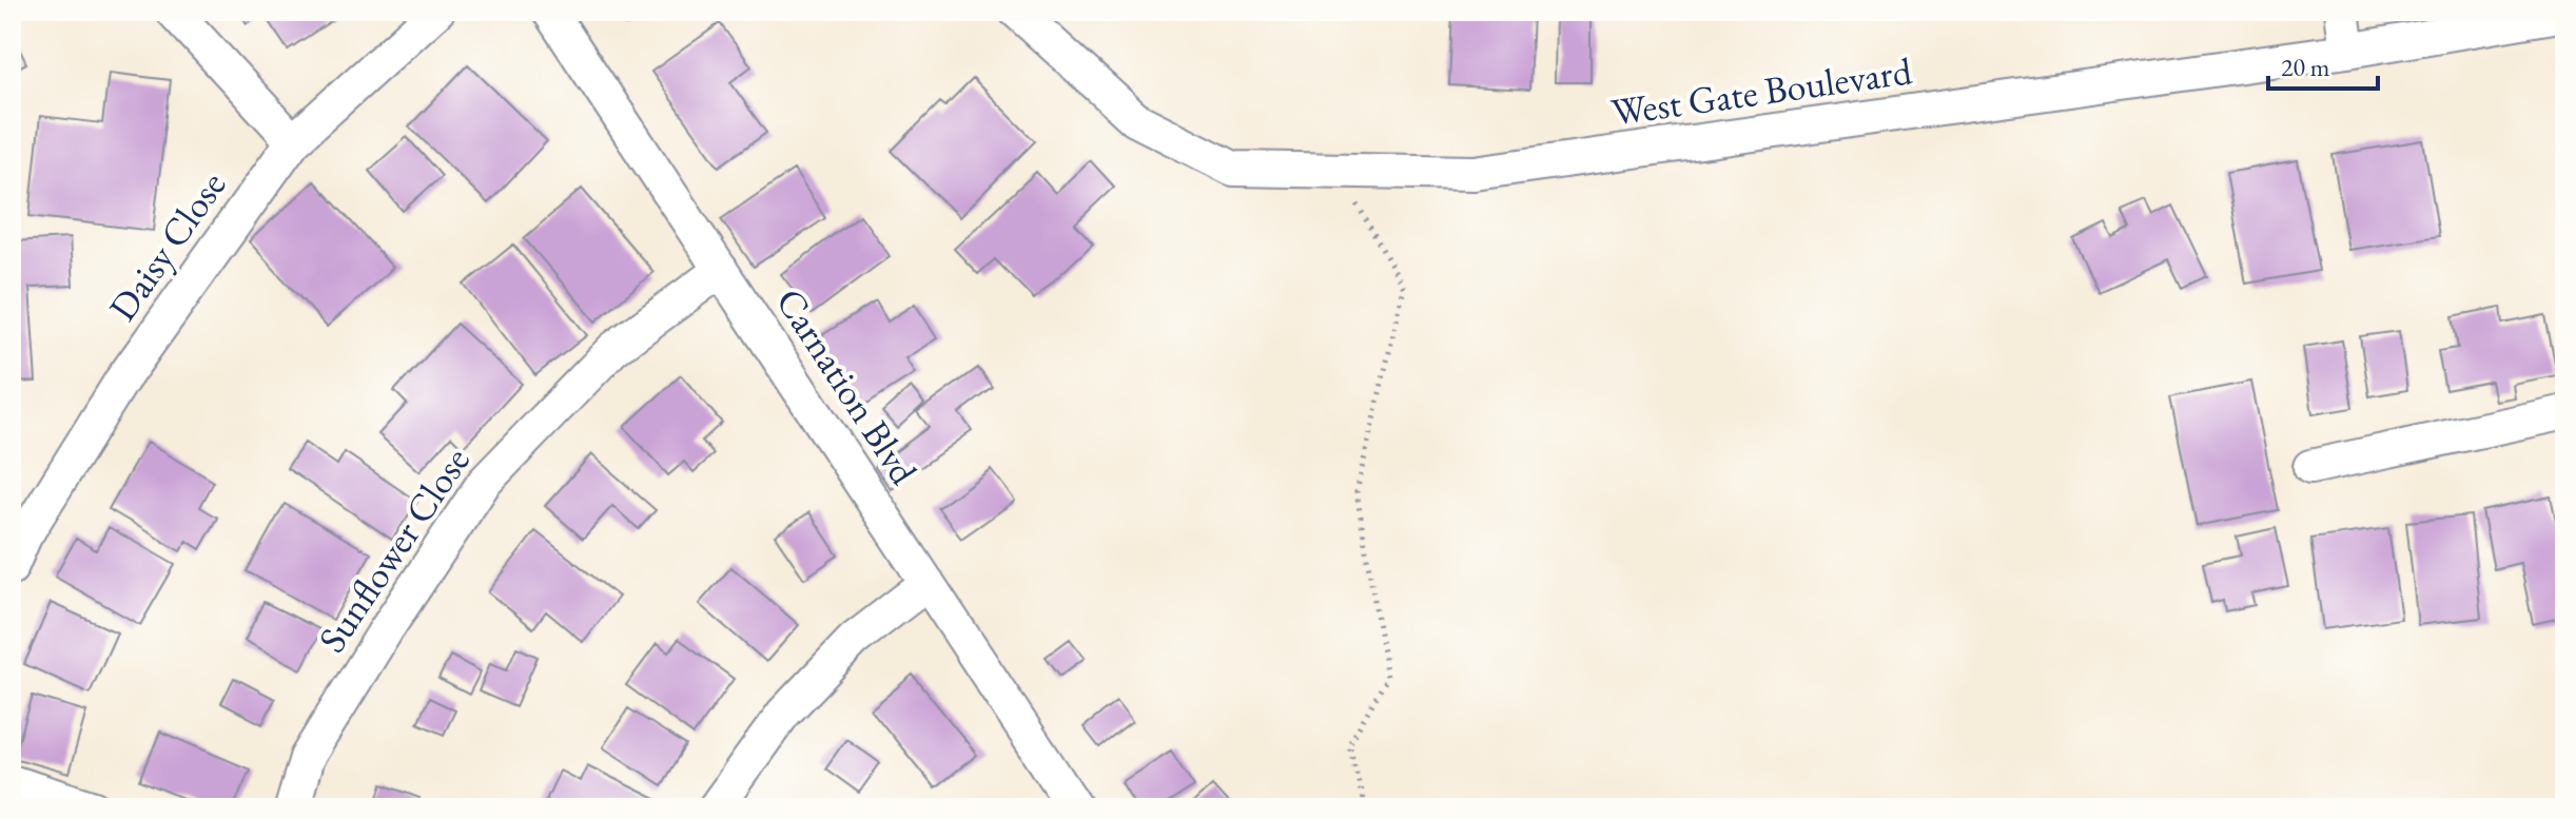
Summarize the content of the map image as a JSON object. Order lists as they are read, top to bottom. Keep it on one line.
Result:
{"streets":{"street":["West Gate Boulevard","Daisy Close","Carnation Blvd","Sunflower Close"]},"crossings":[["Carnation Blvd","Sunflower Close"]],"scale_bar":"20 m"}
